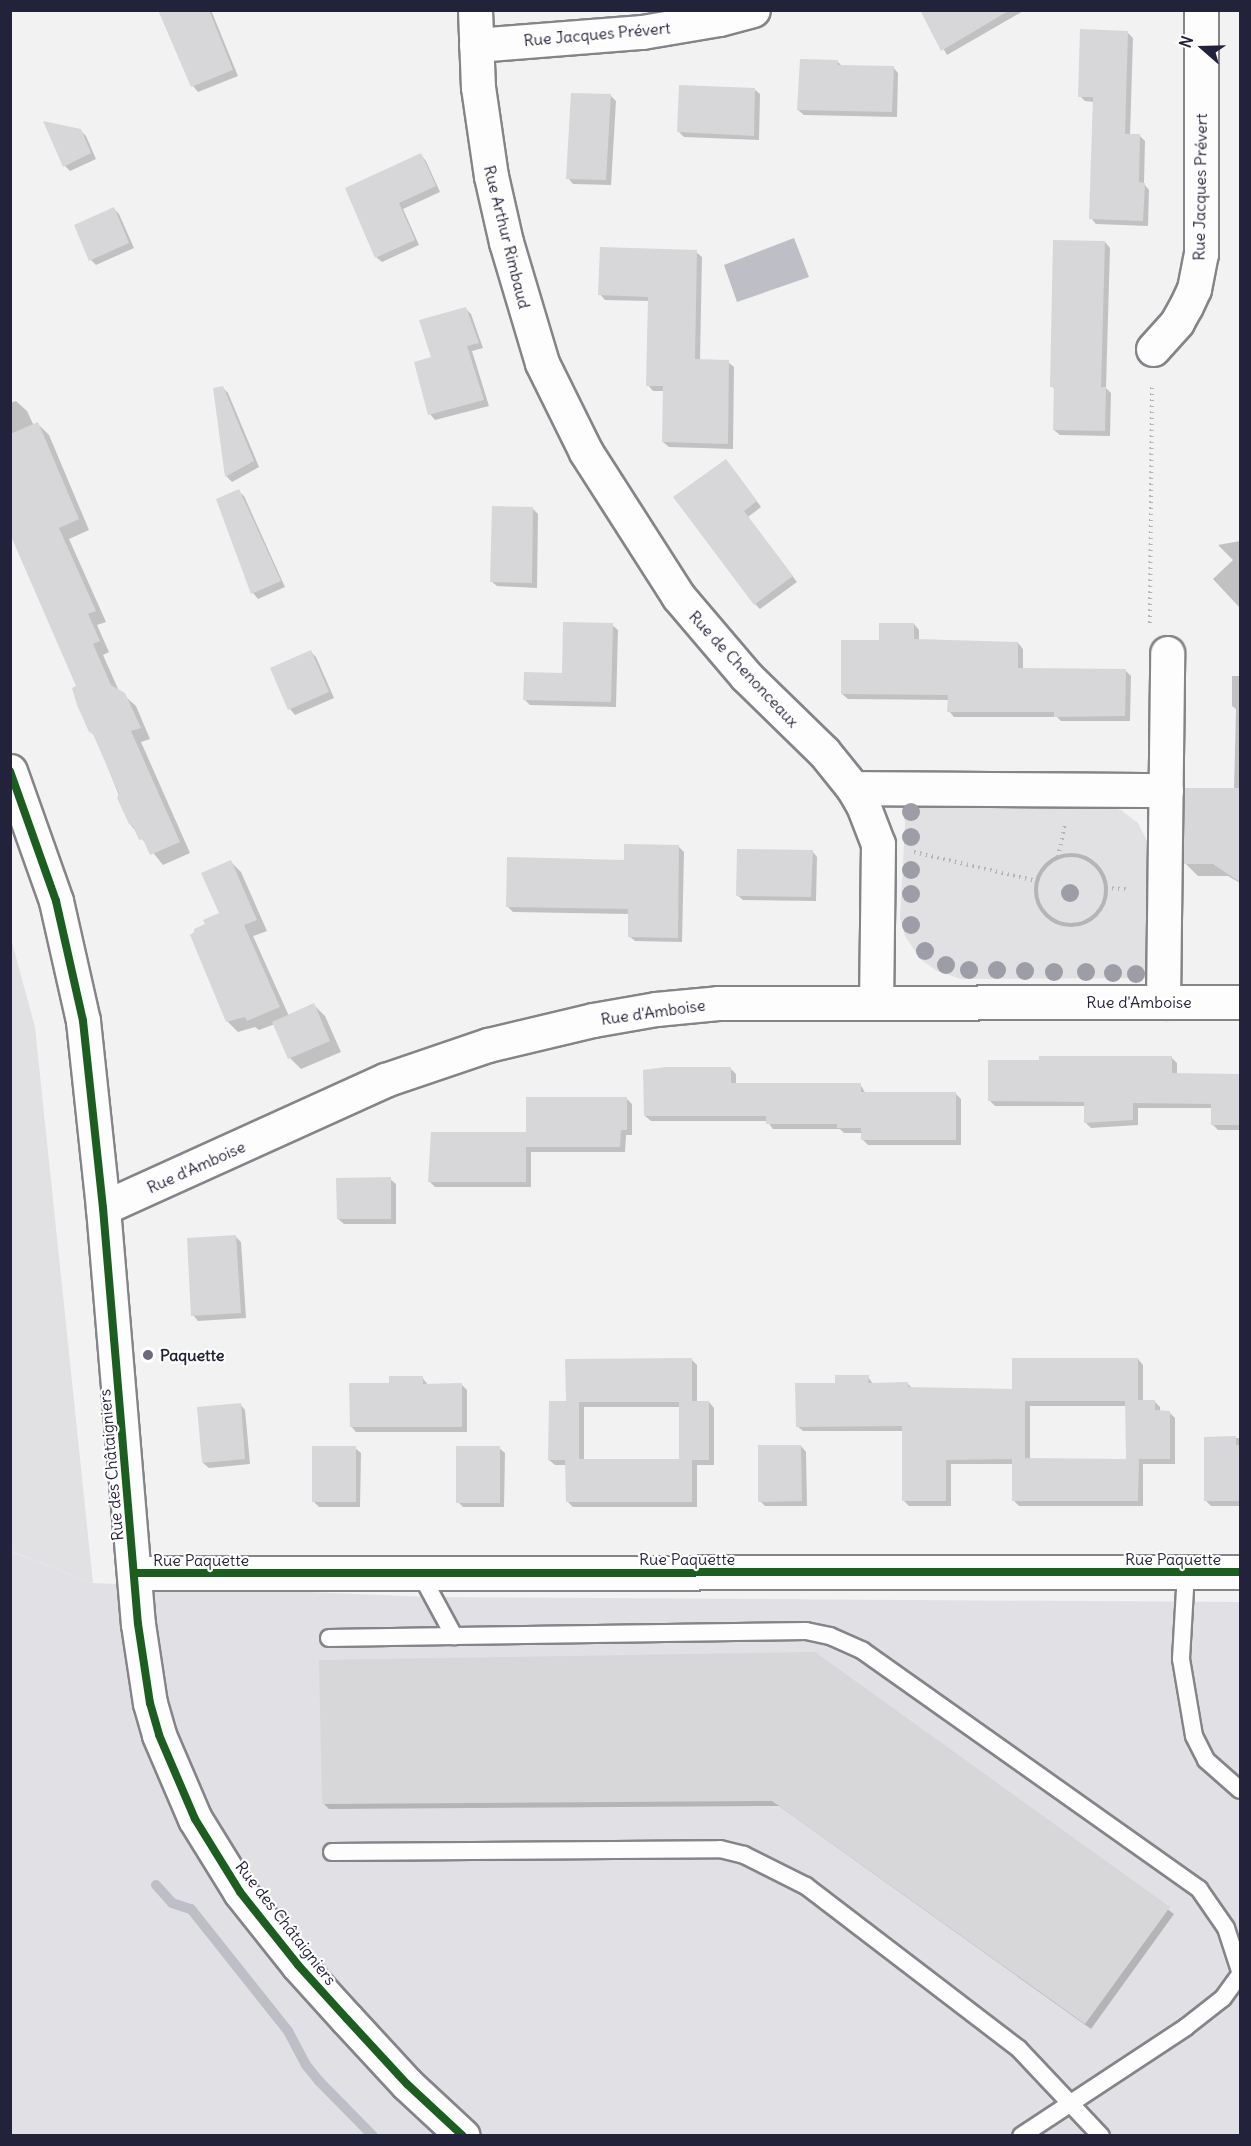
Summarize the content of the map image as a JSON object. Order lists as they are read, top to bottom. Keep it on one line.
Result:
{"streets":{"street":["Rue Jacques Prévert","Rue Arthur Rimbaud","Rue de Chenonceaux","Rue d'Amboise","Rue des Châtaigniers","Rue Paquette"]},"crossings":[["Rue Jacques Prévert","Rue Arthur Rimbaud"],["Rue Arthur Rimbaud","Rue de Chenonceaux"],["Rue de Chenonceaux","Rue d'Amboise"],["Rue d'Amboise","Rue des Châtaigniers"],["Rue des Châtaigniers","Rue Paquette"]],"places":["Paquette"],"north":"left"}
